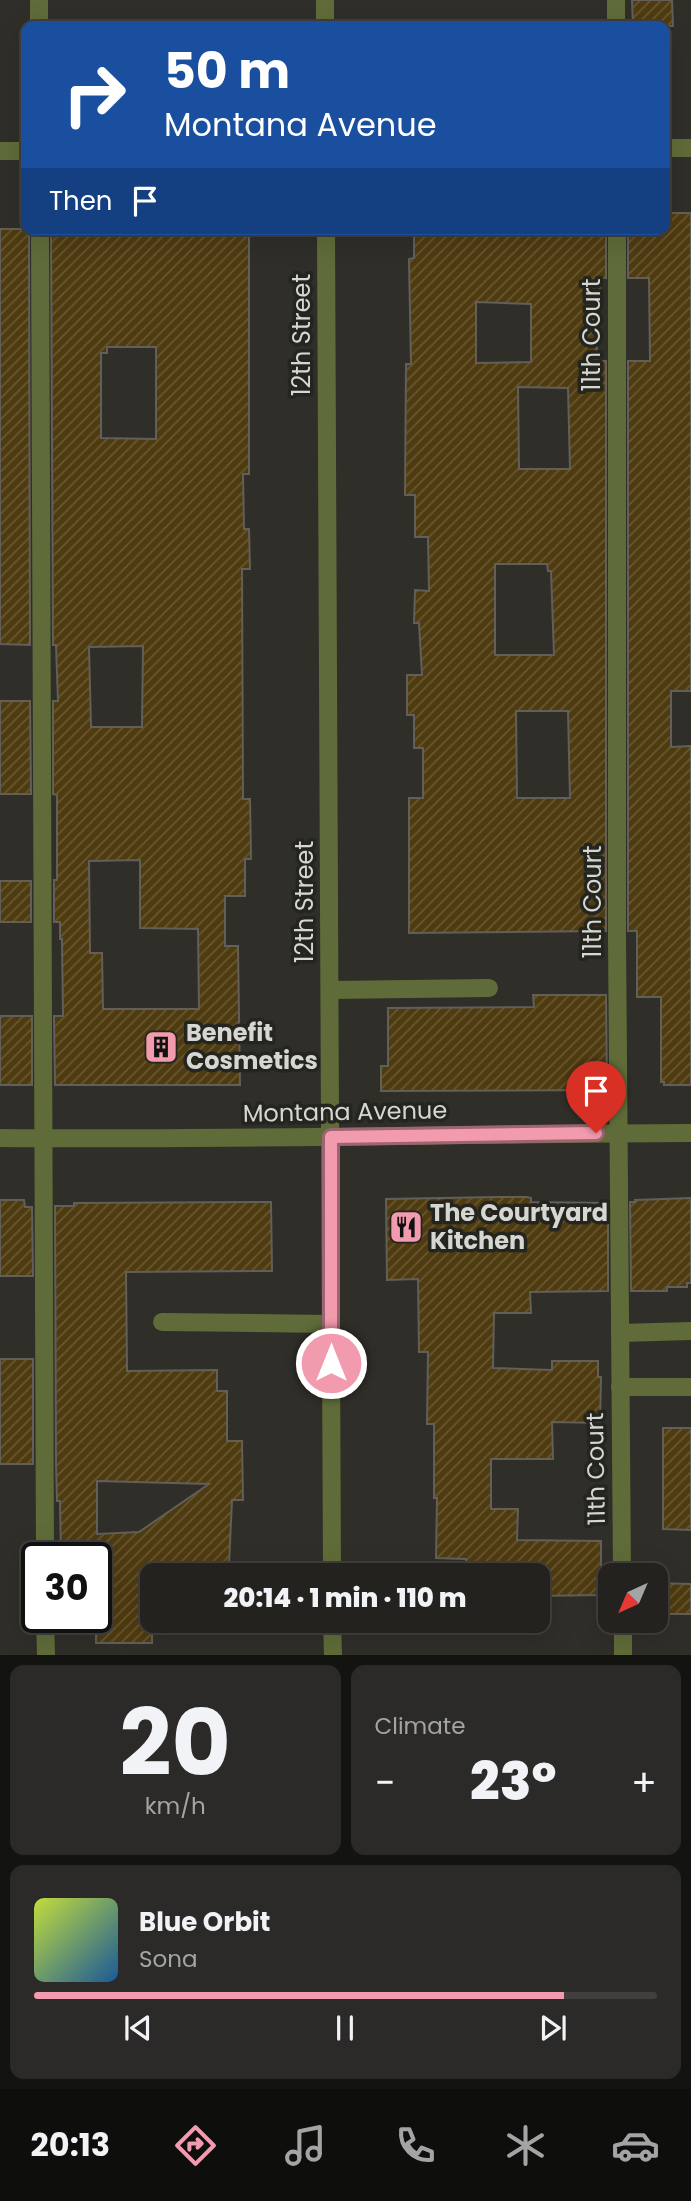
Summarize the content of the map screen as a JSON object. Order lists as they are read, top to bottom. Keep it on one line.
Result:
{"streets":{"street":["12th Street","11th Court","Montana Avenue"]},"crossings":[["12th Street","Montana Avenue"],["11th Court","Montana Avenue"]],"places":{"building":["Benefit Cosmetics"],"restaurant":["The Courtyard Kitchen"]},"north":"bottom left","page":{"turn":["50 m","Montana Avenue"],"then":"Then","limit":"30","trip":"20:14 · 1 min · 110 m","tile":[["20","km/h"],"Climate"],"heat":["−","23°","+"],"song":["Blue Orbit","Sona"],"tabs":"20:13"}}
